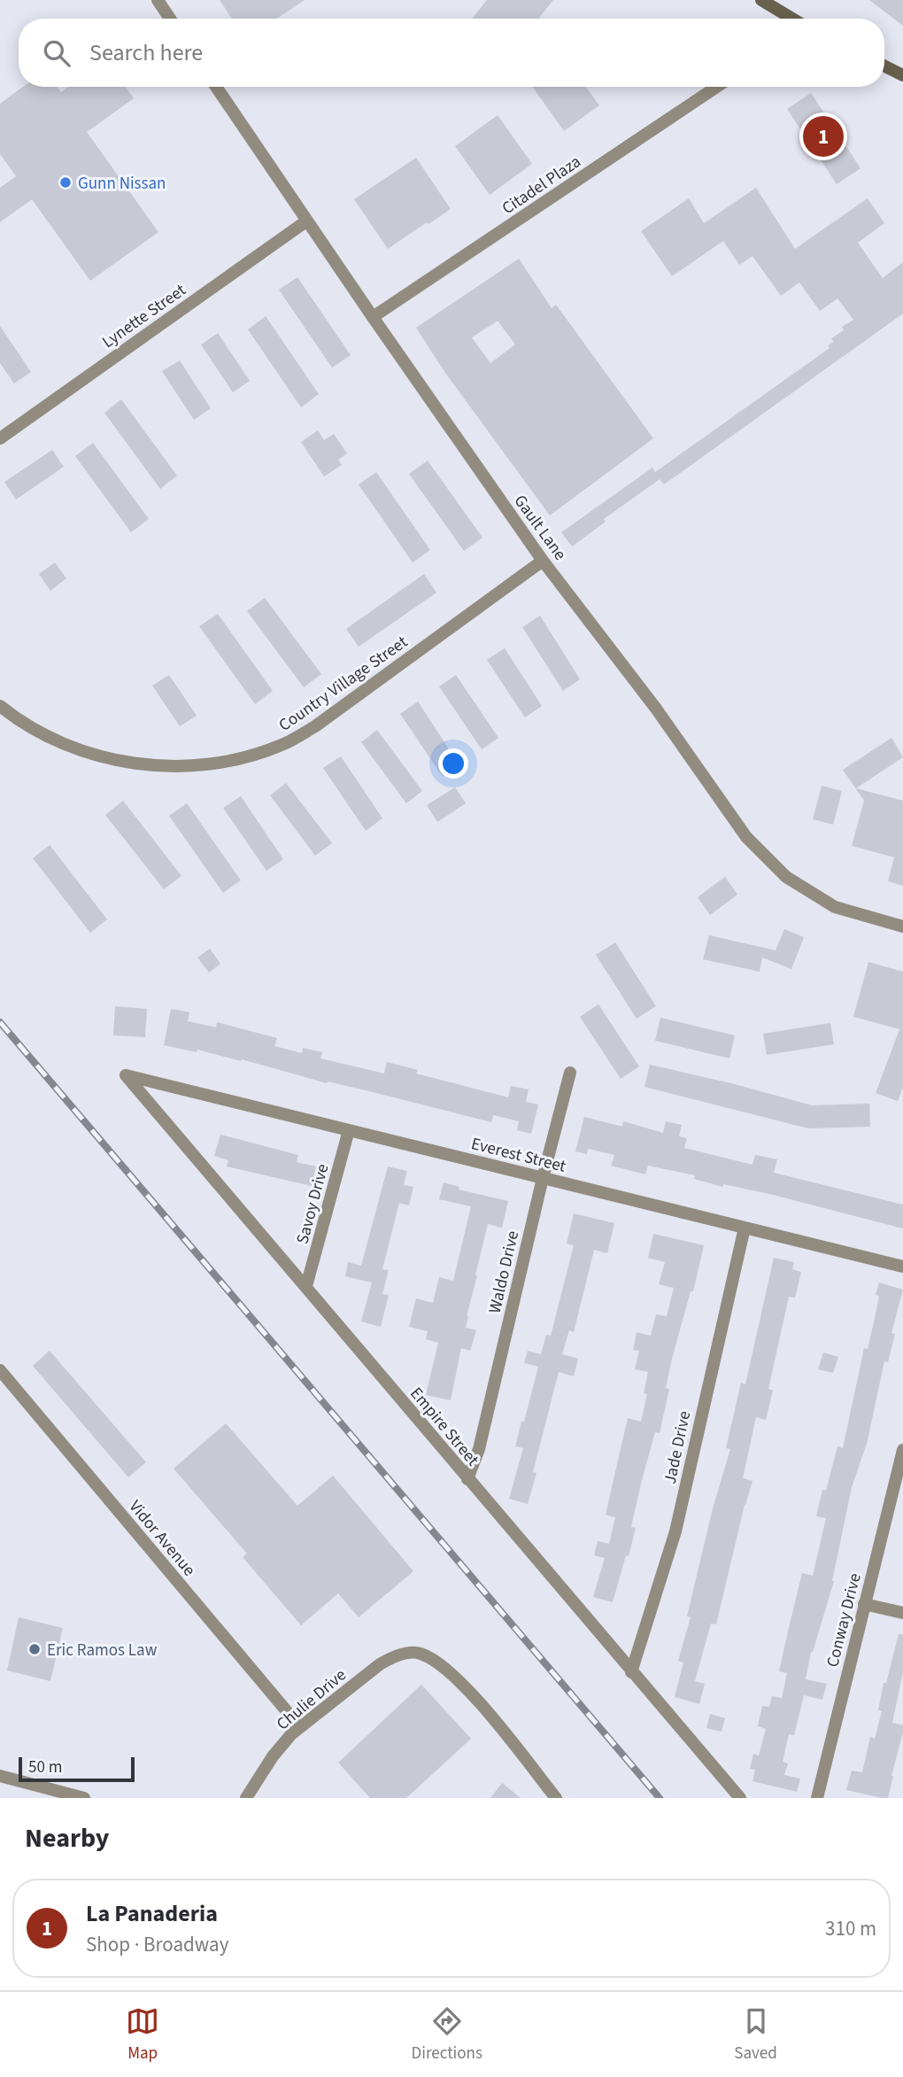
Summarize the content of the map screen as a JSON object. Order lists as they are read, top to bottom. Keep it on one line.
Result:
{"streets":{"street":["Citadel Plaza","Lynette Street","Gault Lane","Country Village Street","Everest Street","Savoy Drive","Waldo Drive","Empire Street","Jade Drive","Vidor Avenue","Conway Drive","Chulie Drive"]},"crossings":[["Citadel Plaza","Gault Lane"],["Lynette Street","Gault Lane"],["Gault Lane","Country Village Street"],["Everest Street","Savoy Drive"],["Everest Street","Waldo Drive"],["Everest Street","Empire Street"],["Everest Street","Jade Drive"],["Savoy Drive","Empire Street"],["Waldo Drive","Empire Street"],["Empire Street","Jade Drive"],["Vidor Avenue","Chulie Drive"]],"places":["Gunn Nissan","Eric Ramos Law"],"scale_bar":"50 m","page":{"search":"Search here","pins":"1","scale":"50 m","heading":"Nearby","list":[{"mark":"1","name":"La Panaderia","note":"Shop · Broadway","value":"310 m"}],"nav":["Map","Directions","Saved"]}}
